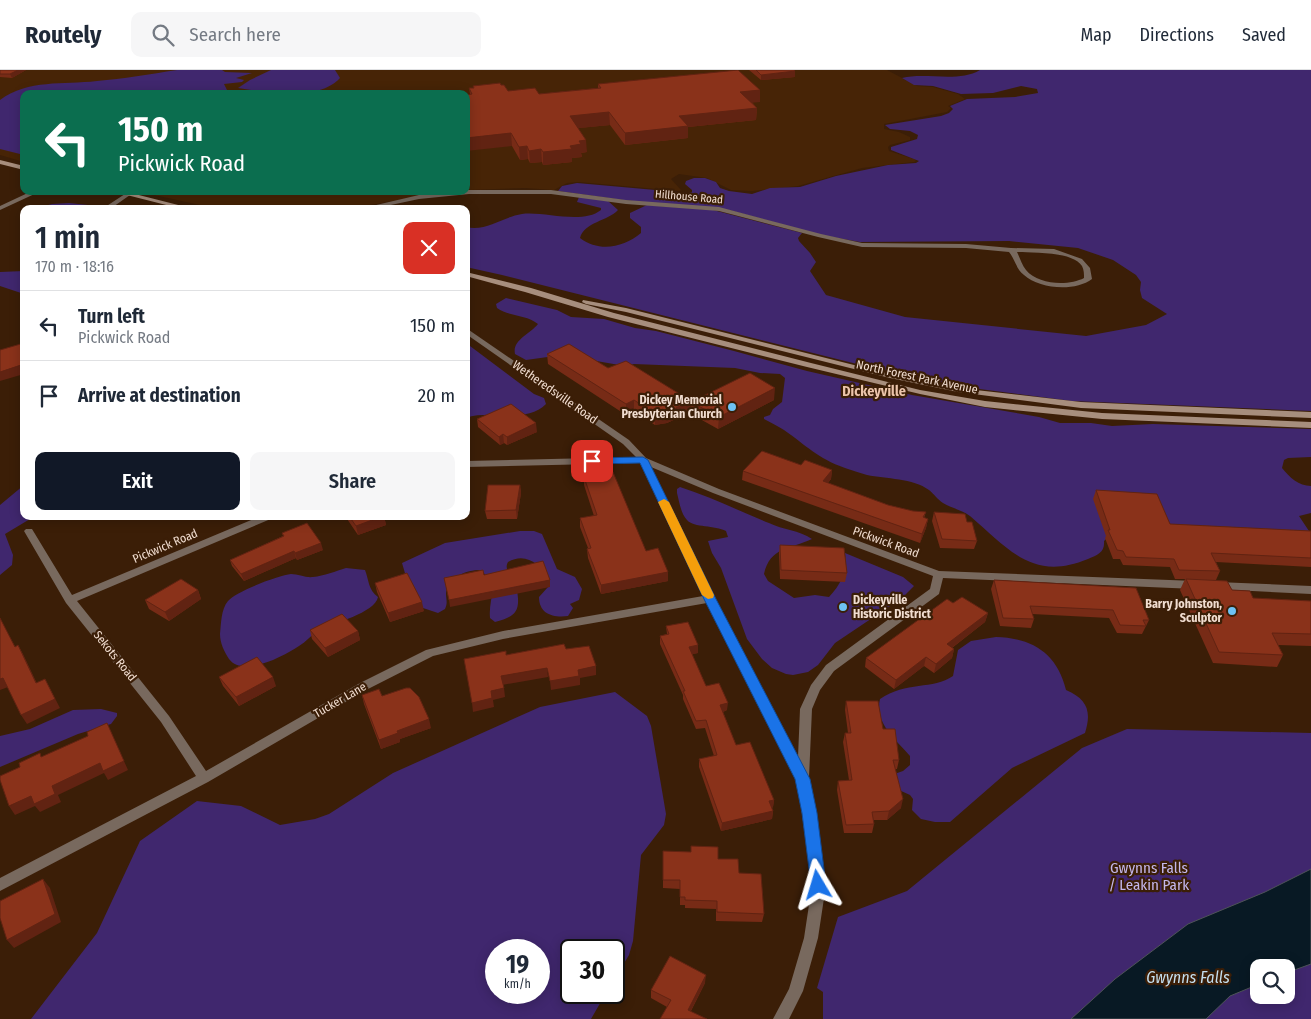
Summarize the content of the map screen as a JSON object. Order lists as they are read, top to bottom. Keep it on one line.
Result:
{"streets":{"main road":["North Forest Park Avenue"],"street":["Hillhouse Road","Wetheredsville Road","Pickwick Road","Sekots Road","Tucker Lane"]},"crossings":[["Wetheredsville Road","Pickwick Road"],["Wetheredsville Road","Tucker Lane"],["Pickwick Road","Sekots Road"],["Sekots Road","Tucker Lane"]],"districts":["Dickeyville"],"water":["Gwynns Falls"],"parks":["Gwynns Falls / Leakin Park"],"places":["Dickey Memorial Presbyterian Church","Dickeyville Historic District","Barry Johnston, Sculptor"],"page":{"header":"Routely","search":"Search here","nav":["Map","Directions","Saved"],"turn":["150 m","Pickwick Road"],"heading":["1 min","170 m · 18:16"],"list":[{"name":"Turn left","note":"Pickwick Road","value":"150 m"},{"name":"Arrive at destination","value":"20 m"}],"buttons":["Exit","Share"],"speed":"19 km/h","limit":"30"}}
